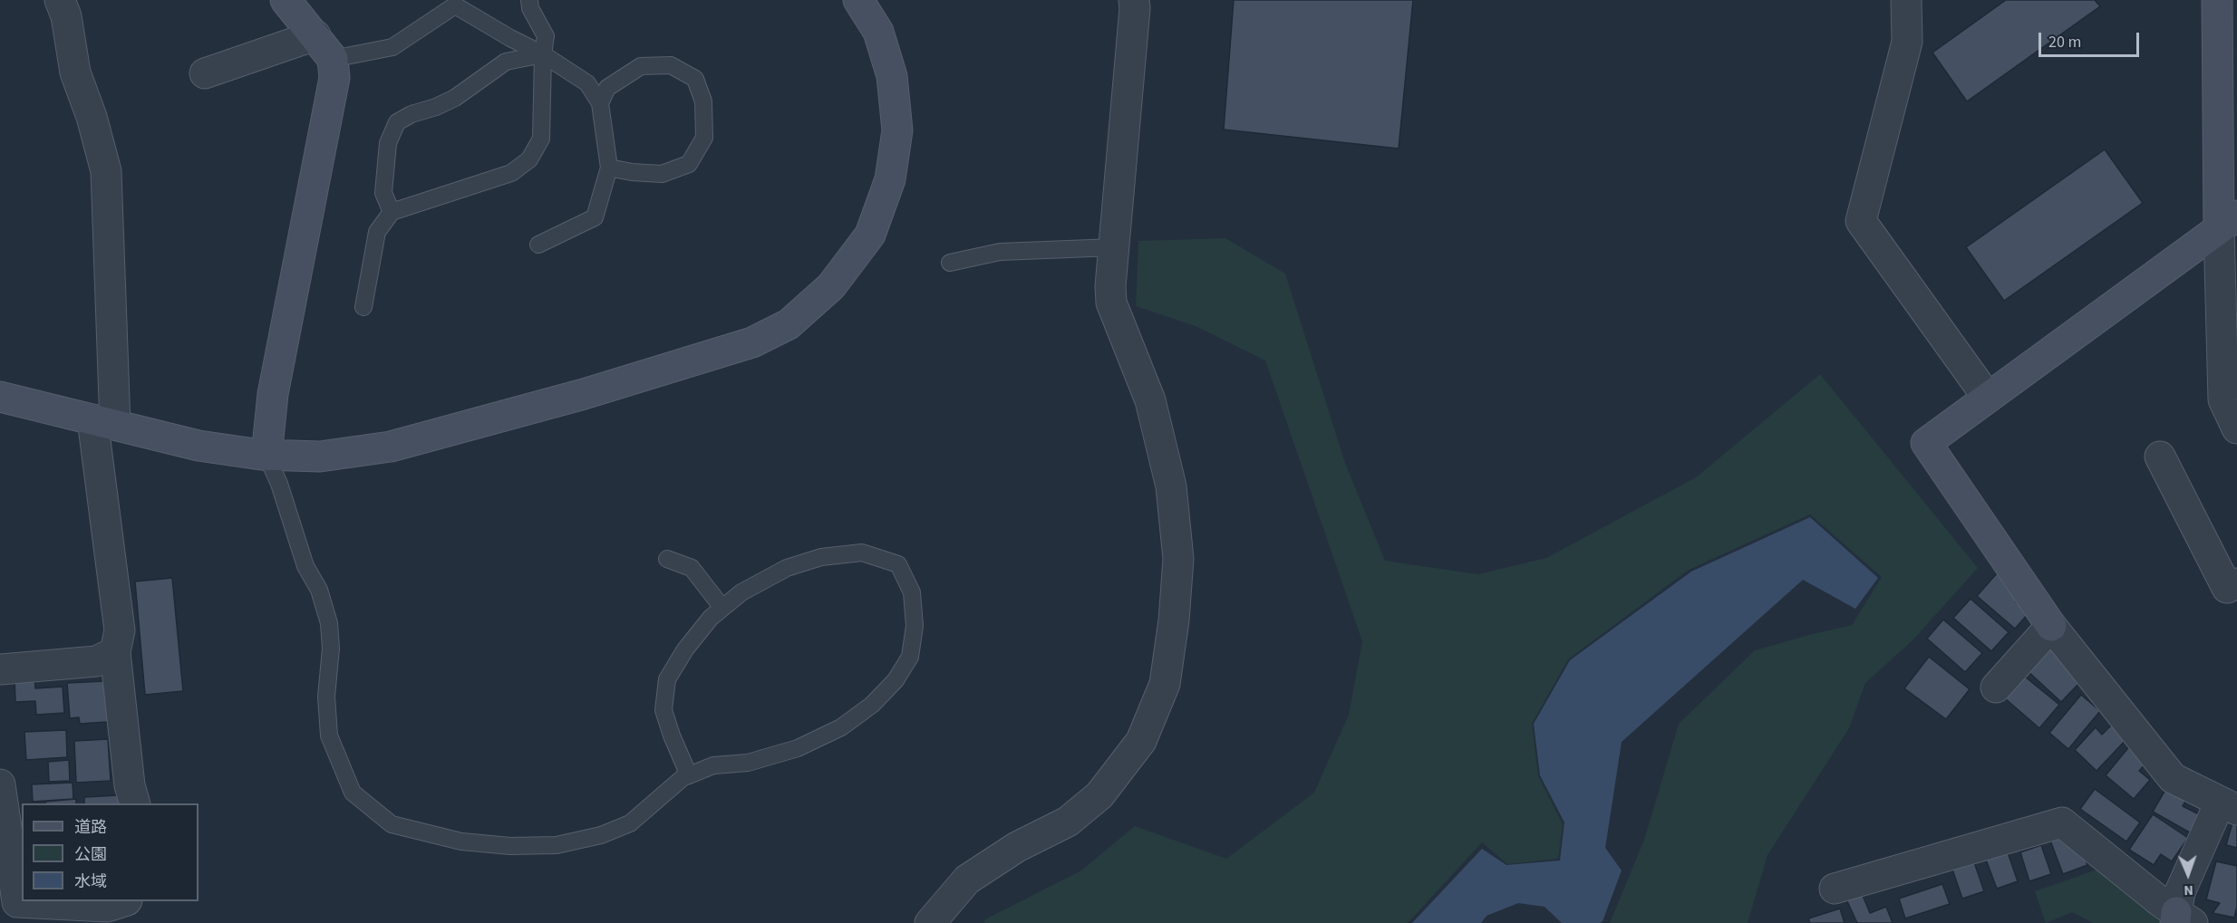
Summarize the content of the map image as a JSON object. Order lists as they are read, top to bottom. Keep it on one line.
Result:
{"legend":["道路","公園","水域"],"scale_bar":"20 m","north":"bottom"}
